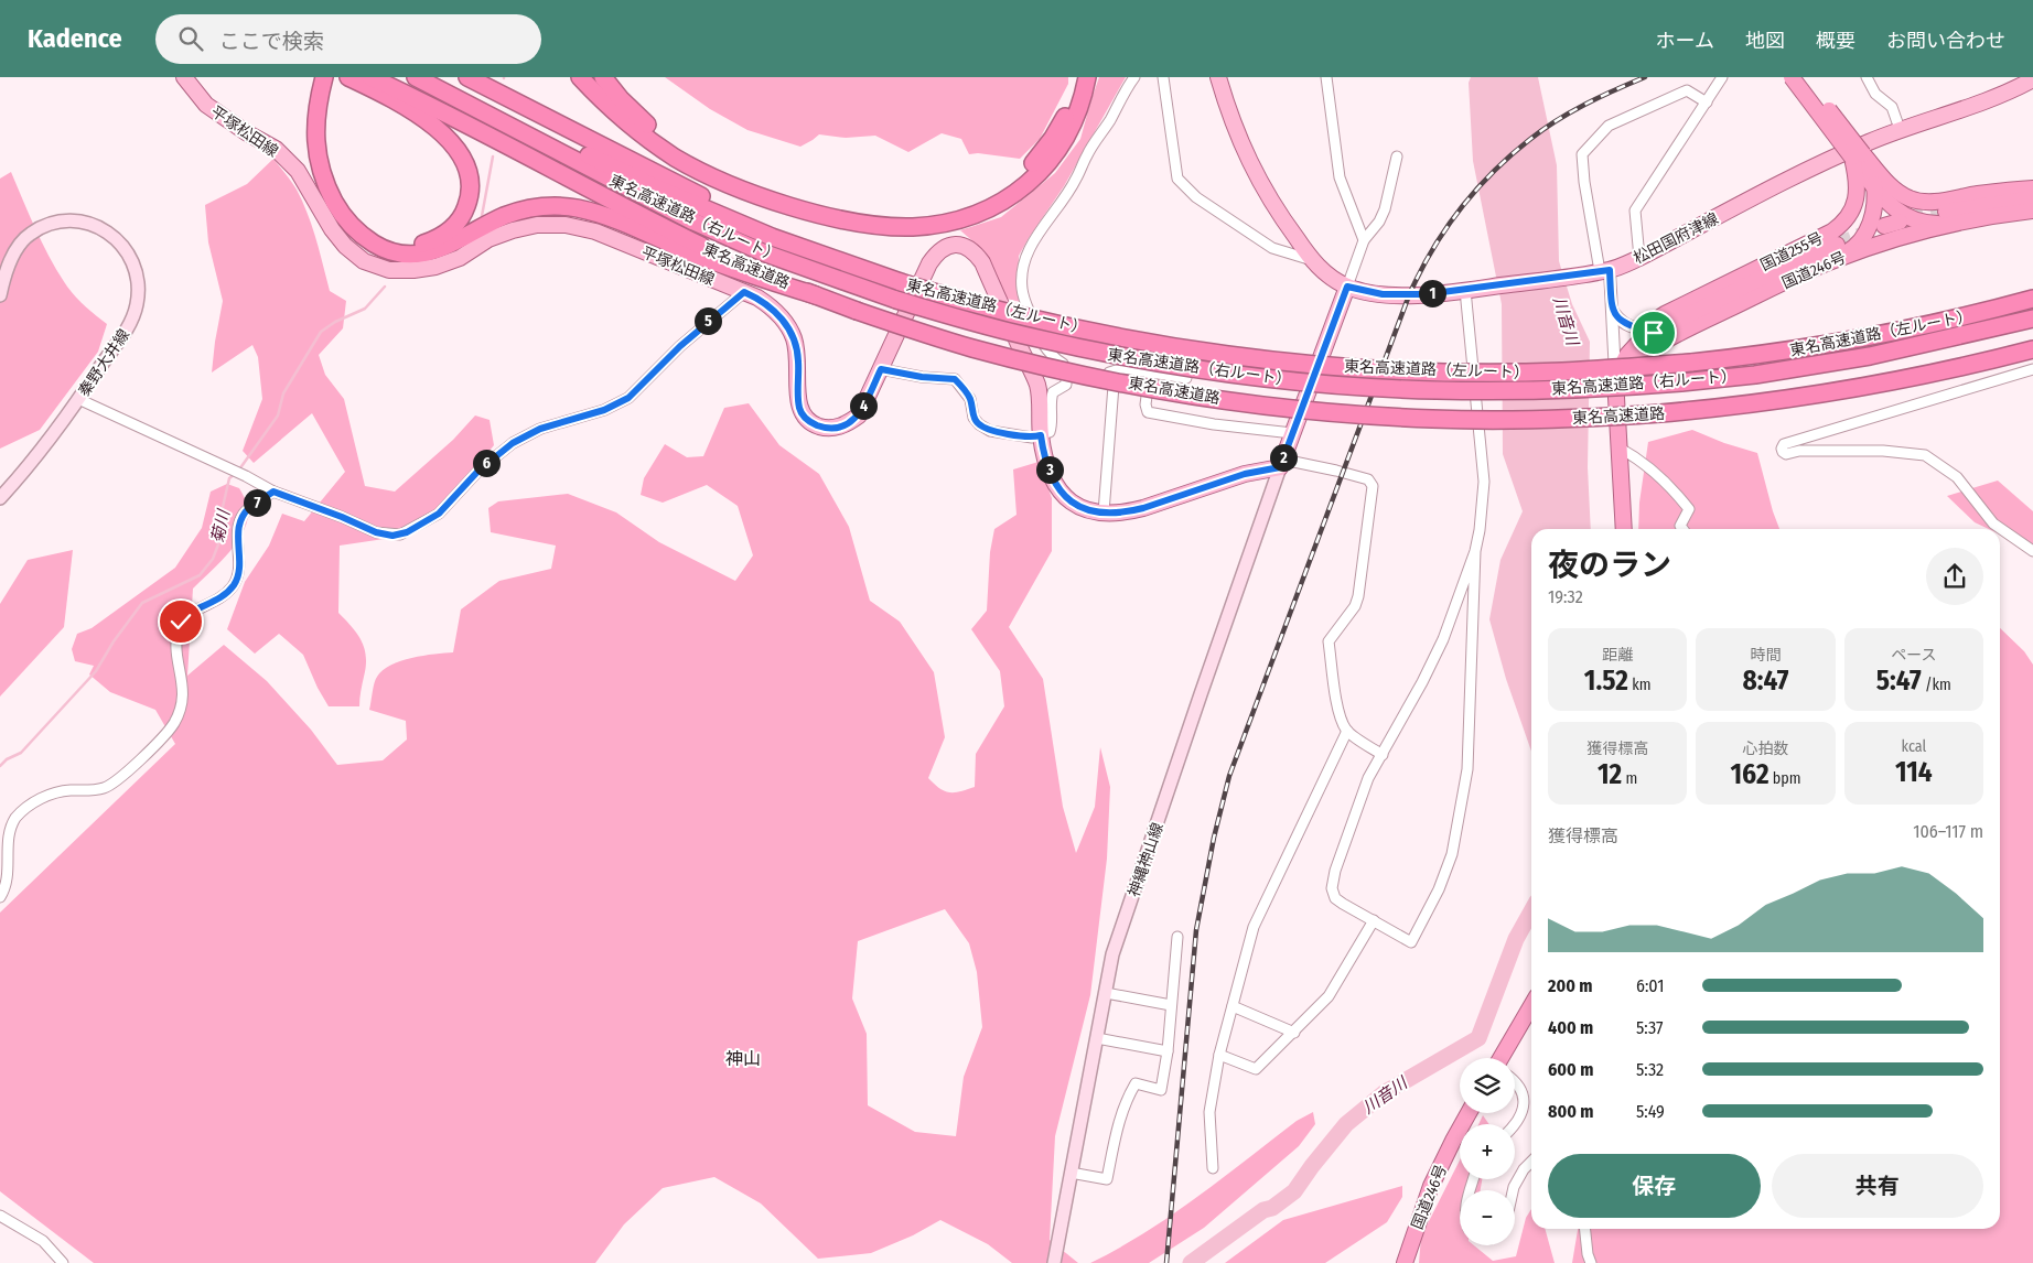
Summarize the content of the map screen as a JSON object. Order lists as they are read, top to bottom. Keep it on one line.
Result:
{"streets":{"highway":["東名高速道路（右ルート）","国道255号","東名高速道路","国道246号","東名高速道路（左ルート）"],"main road":["平塚松田線","松田国府津線","秦野大井線","神縄神山線"]},"crossings":[["平塚松田線","神縄神山線"],["国道255号","国道246号"]],"districts":["神山"],"water":["川音川","菊川"],"page":{"header":"Kadence","search":"ここで検索","nav":["ホーム","地図","概要","お問い合わせ"],"pins":["1","5","4","2","6","3","7"],"heading":["夜のラン","19:32"],"stats":[["距離","1.52 km"],["時間","8:47"],["ペース","5:47 /km"],["獲得標高","12 m"],["心拍数","162 bpm"],["kcal","114"]],"chart":["獲得標高","106–117 m"],"list":[{"name":"200 m","note":"6:01"},{"name":"400 m","note":"5:37"},{"name":"600 m","note":"5:32"},{"name":"800 m","note":"5:49"}],"map_buttons":["+","−"],"buttons":["保存","共有"]}}
